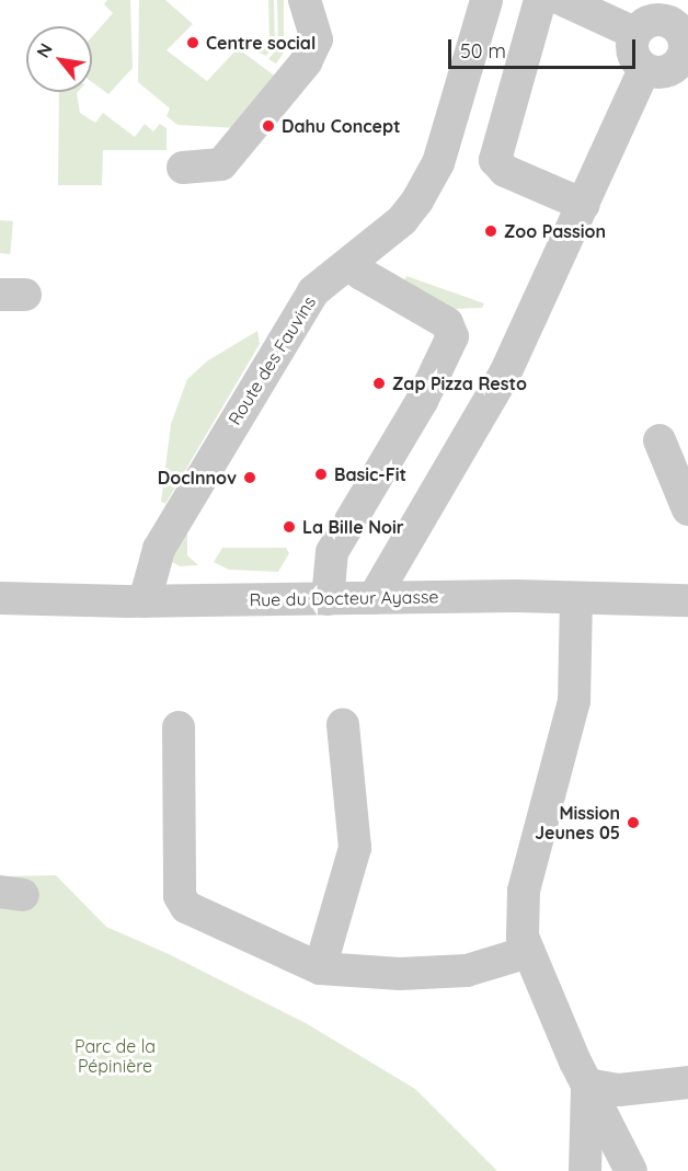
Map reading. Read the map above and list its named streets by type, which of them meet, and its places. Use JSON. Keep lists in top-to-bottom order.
{
  "streets": {
    "street": ["Route des Fauvins", "Rue du Docteur Ayasse"]
  },
  "crossings": [
    ["Route des Fauvins", "Rue du Docteur Ayasse"]
  ],
  "parks": ["Parc de la Pépinière"],
  "places": [
    "Centre social",
    "Dahu Concept",
    "Zoo Passion",
    "Zap Pizza Resto",
    "Basic-Fit",
    "DocInnov",
    "La Bille Noir",
    "Mission Jeunes 05"
  ],
  "scale_bar": "50 m",
  "north": "top left"
}
